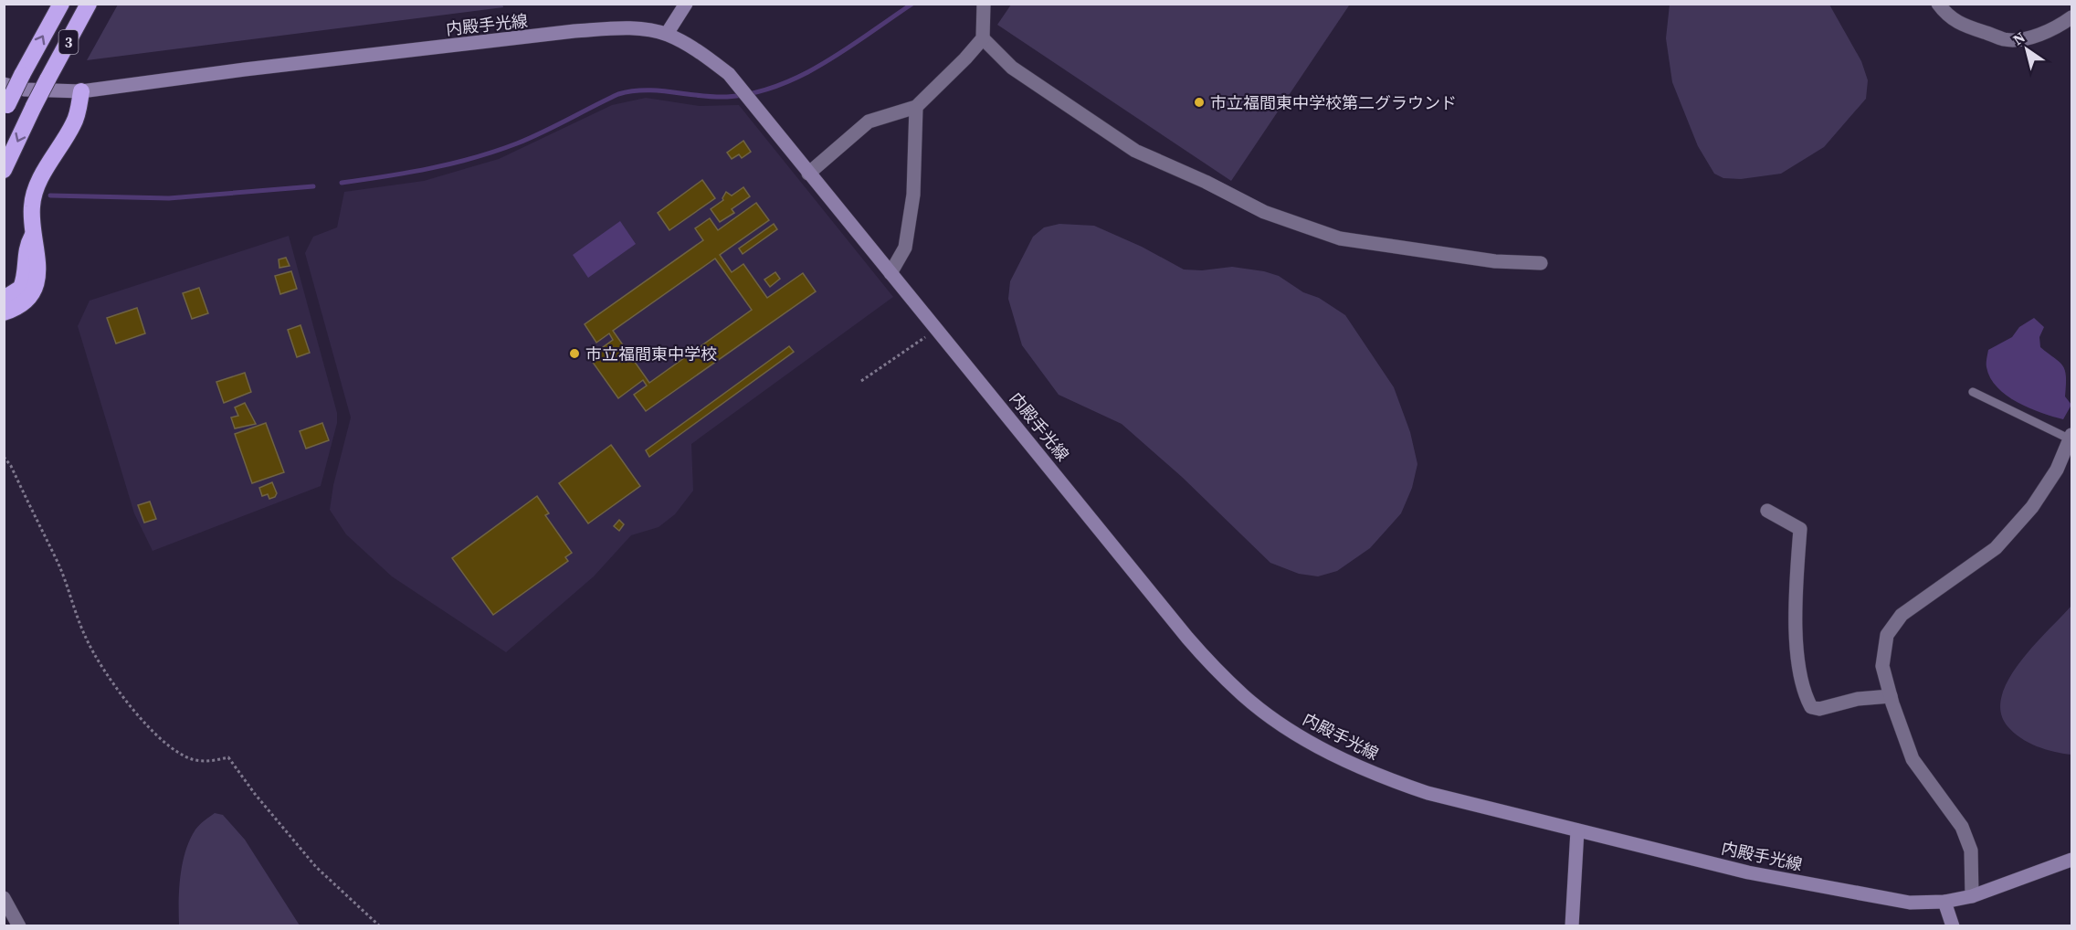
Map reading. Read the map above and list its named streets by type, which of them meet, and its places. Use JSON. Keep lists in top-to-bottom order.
{
  "streets": {
    "highway": ["3"],
    "main road": ["内殿手光線"]
  },
  "places": ["市立福間東中学校第二グラウンド", "市立福間東中学校"],
  "north": "top left"
}
